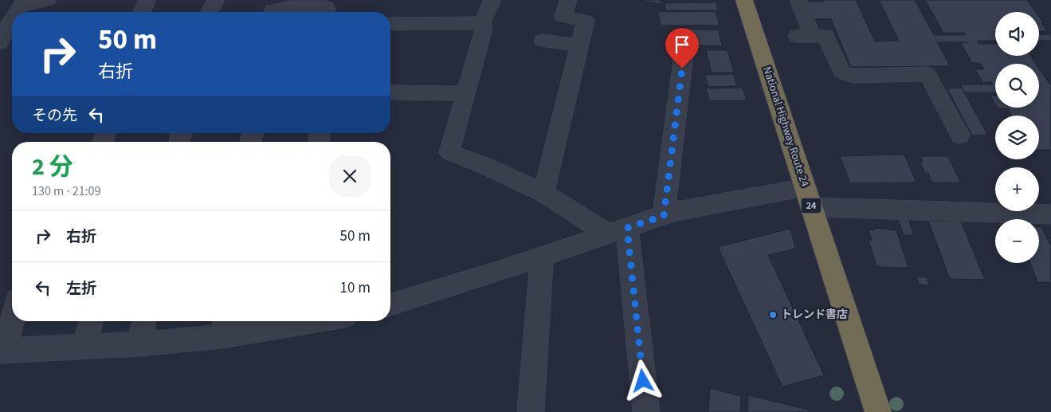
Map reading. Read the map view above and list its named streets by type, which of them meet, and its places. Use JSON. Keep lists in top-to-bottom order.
{
  "streets": {
    "highway": ["National Highway Route 24", "24"]
  },
  "places": ["トレンド書店"],
  "page": {
    "map_buttons": ["+", "−"],
    "turn": ["50 m", "右折"],
    "then": "その先",
    "heading": ["2 分", "130 m · 21:09"],
    "list": [
      {
        "name": "右折",
        "value": "50 m"
      },
      {
        "name": "左折",
        "value": "10 m"
      }
    ]
  }
}
